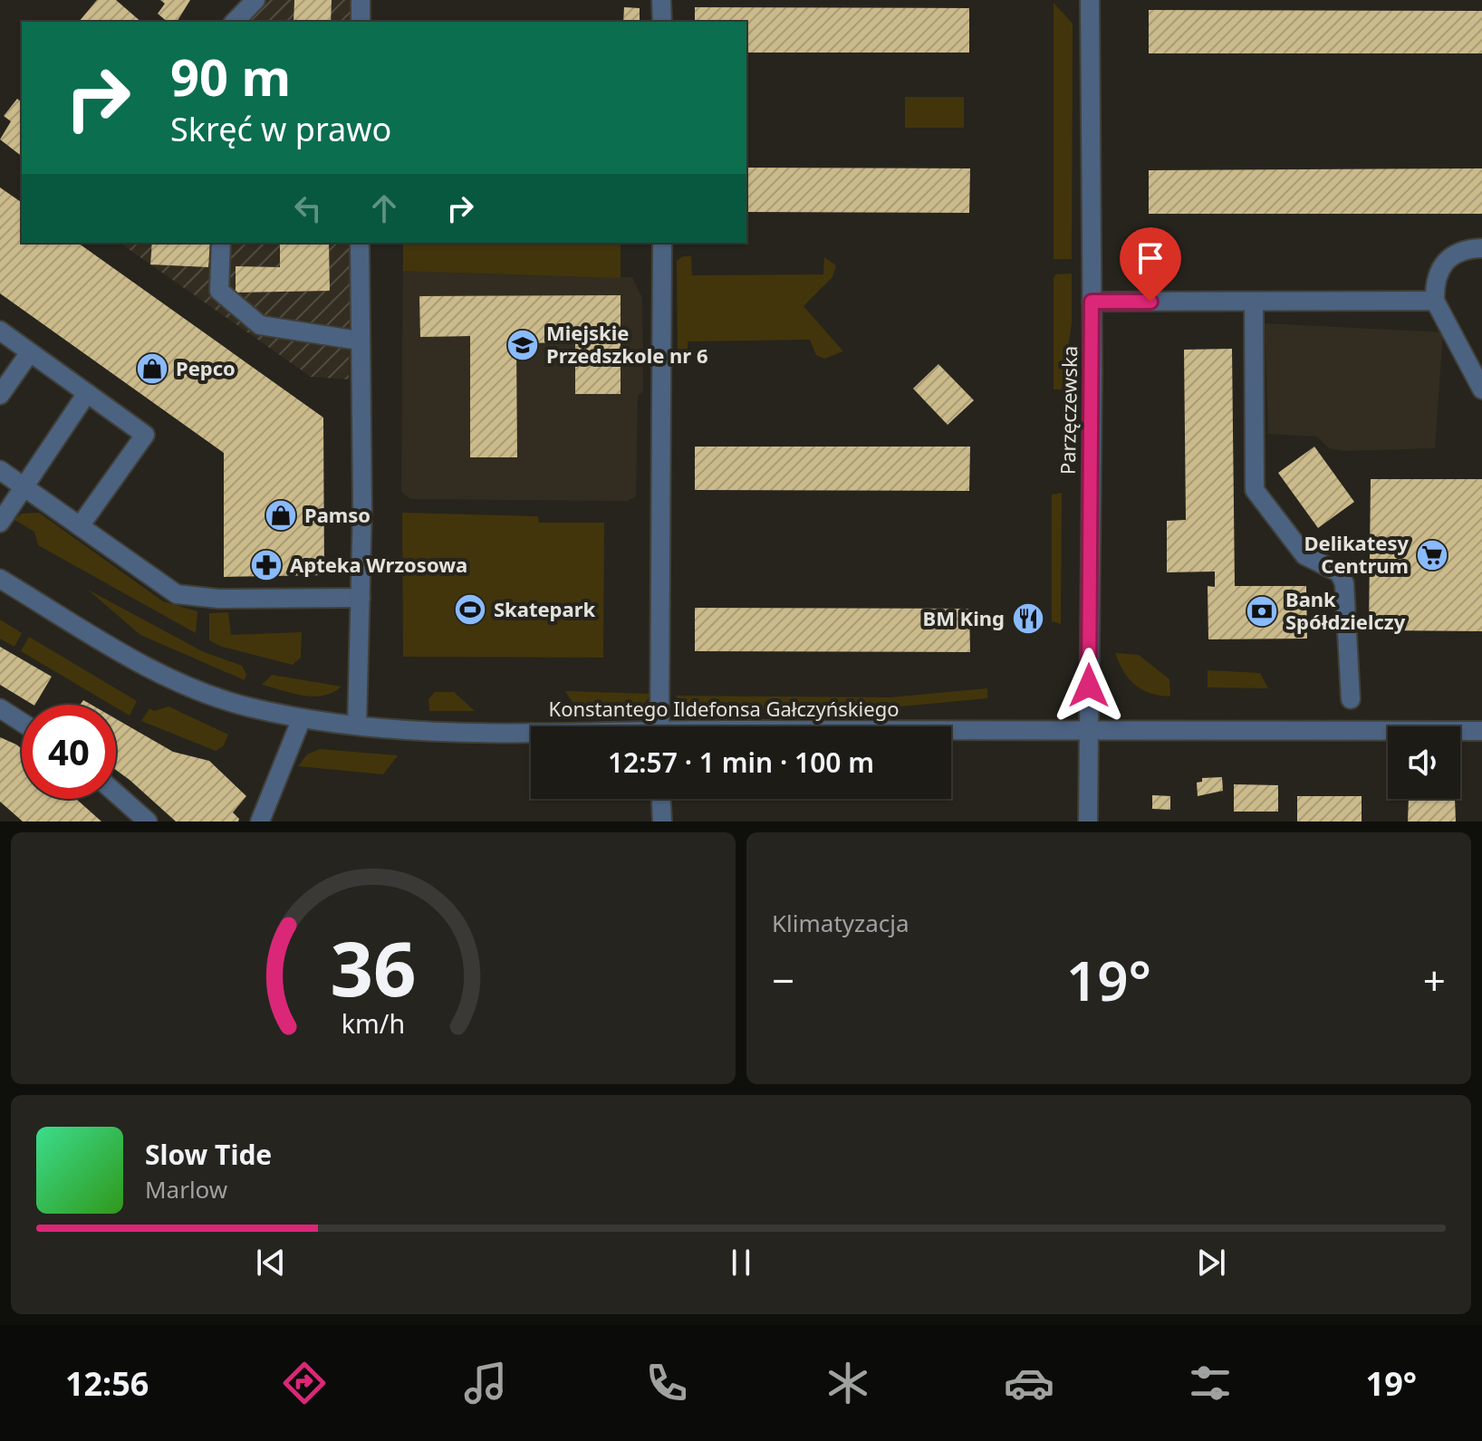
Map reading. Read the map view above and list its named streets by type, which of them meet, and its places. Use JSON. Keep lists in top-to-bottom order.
{
  "streets": {
    "street": ["Parzęczewska", "Konstantego Ildefonsa Gałczyńskiego"]
  },
  "crossings": [
    ["Parzęczewska", "Konstantego Ildefonsa Gałczyńskiego"]
  ],
  "places": {
    "school or university": ["Miejskie Przedszkole nr 6"],
    "shop": ["Pepco", "Pamso"],
    "supermarket": ["Delikatesy Centrum"],
    "pharmacy": ["Apteka Wrzosowa"],
    "sports": ["Skatepark"],
    "bank": ["Bank Spółdzielczy"],
    "restaurant": ["BM King"]
  },
  "page": {
    "turn": ["90 m", "Skręć w prawo"],
    "limit": "40",
    "trip": "12:57 · 1 min · 100 m",
    "tile": "Klimatyzacja",
    "heat": ["−", "19°", "+"],
    "song": ["Slow Tide", "Marlow"],
    "tabs": ["12:56", "19°"],
    "gauge": ["36", "km/h"]
  }
}
